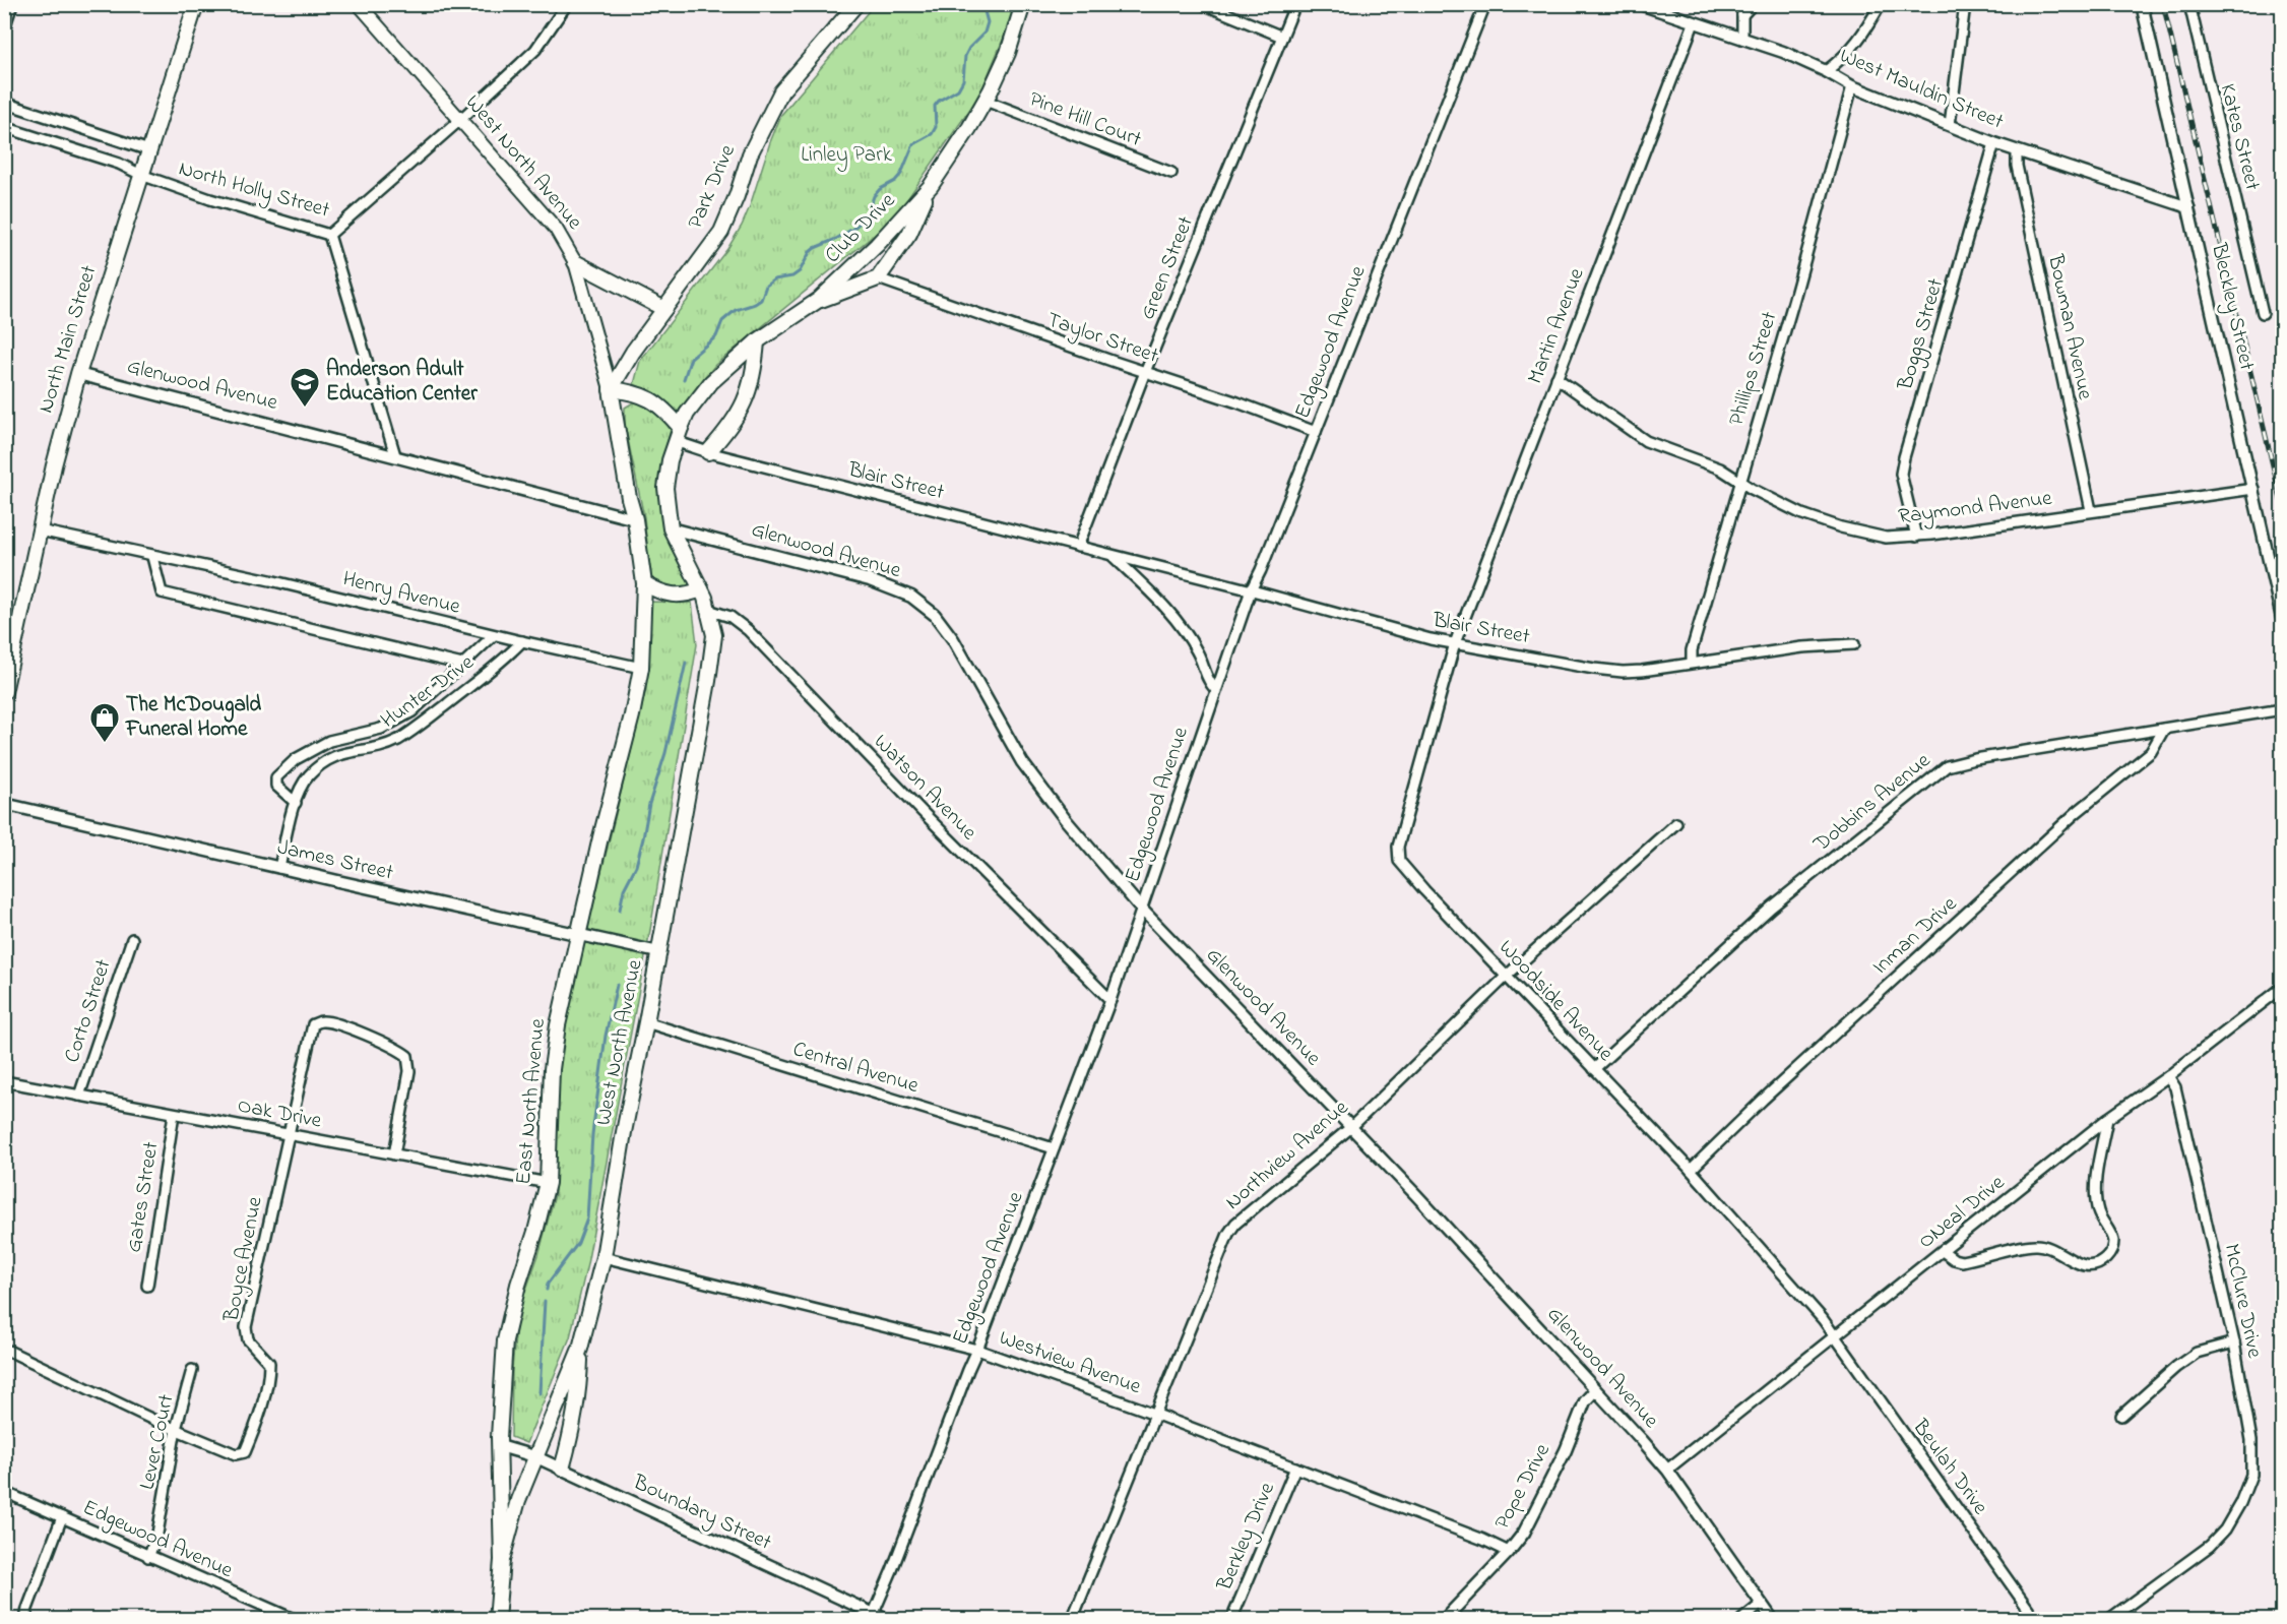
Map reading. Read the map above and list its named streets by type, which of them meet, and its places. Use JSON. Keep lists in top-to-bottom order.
{
  "streets": {
    "main road": [
      "West North Avenue",
      "Park Drive",
      "Club Drive",
      "North Main Street",
      "East North Avenue"
    ],
    "street": [
      "West Mauldin Street",
      "Pine Hill Court",
      "Kates Street",
      "North Holly Street",
      "Green Street",
      "Bleckley Street",
      "Martin Avenue",
      "Bowman Avenue",
      "Boggs Street",
      "Taylor Street",
      "Edgewood Avenue",
      "Phillips Street",
      "Glenwood Avenue",
      "Blair Street",
      "Raymond Avenue",
      "Henry Avenue",
      "Hunter Drive",
      "Watson Avenue",
      "Dobbins Avenue",
      "James Street",
      "Inman Drive",
      "Woodside Avenue",
      "Corto Street",
      "Central Avenue",
      "Oak Drive",
      "Northview Avenue",
      "Gates Street",
      "ONeal Drive",
      "Boyce Avenue",
      "McClure Drive",
      "Westview Avenue",
      "Lever Court",
      "Beulah Drive",
      "Pope Drive",
      "Boundary Street",
      "Berkley Drive"
    ]
  },
  "crossings": [
    ["West Mauldin Street", "Bleckley Street"],
    ["West Mauldin Street", "Martin Avenue"],
    ["West Mauldin Street", "Bowman Avenue"],
    ["West Mauldin Street", "Boggs Street"],
    ["West Mauldin Street", "Phillips Street"],
    ["Pine Hill Court", "Club Drive"],
    ["West North Avenue", "Park Drive"],
    ["West North Avenue", "North Holly Street"],
    ["West North Avenue", "Club Drive"],
    ["West North Avenue", "Glenwood Avenue"],
    ["West North Avenue", "Watson Avenue"],
    ["West North Avenue", "James Street"],
    ["West North Avenue", "Central Avenue"],
    ["West North Avenue", "East North Avenue"],
    ["West North Avenue", "Westview Avenue"],
    ["West North Avenue", "Boundary Street"],
    ["North Holly Street", "North Main Street"],
    ["Club Drive", "Glenwood Avenue"],
    ["Club Drive", "Blair Street"],
    ["Green Street", "Taylor Street"],
    ["Green Street", "Blair Street"],
    ["Bleckley Street", "Raymond Avenue"],
    ["Martin Avenue", "Blair Street"],
    ["Martin Avenue", "Raymond Avenue"],
    ["Martin Avenue", "Woodside Avenue"],
    ["Bowman Avenue", "Raymond Avenue"],
    ["Boggs Street", "Raymond Avenue"],
    ["Taylor Street", "Edgewood Avenue"],
    ["North Main Street", "Glenwood Avenue"],
    ["North Main Street", "Henry Avenue"],
    ["Edgewood Avenue", "Glenwood Avenue"],
    ["Edgewood Avenue", "Blair Street"],
    ["Edgewood Avenue", "Watson Avenue"],
    ["Edgewood Avenue", "Central Avenue"],
    ["Edgewood Avenue", "Westview Avenue"],
    ["Edgewood Avenue", "Lever Court"],
    ["Edgewood Avenue", "Boundary Street"],
    ["Phillips Street", "Blair Street"],
    ["Phillips Street", "Raymond Avenue"],
    ["Glenwood Avenue", "East North Avenue"],
    ["Glenwood Avenue", "Northview Avenue"],
    ["Glenwood Avenue", "ONeal Drive"],
    ["Glenwood Avenue", "Pope Drive"],
    ["Blair Street", "Woodside Avenue"],
    ["Henry Avenue", "Hunter Drive"],
    ["Henry Avenue", "East North Avenue"],
    ["Hunter Drive", "James Street"],
    ["Dobbins Avenue", "Inman Drive"],
    ["Dobbins Avenue", "Woodside Avenue"],
    ["James Street", "East North Avenue"],
    ["Inman Drive", "Woodside Avenue"],
    ["Woodside Avenue", "Northview Avenue"],
    ["Woodside Avenue", "ONeal Drive"],
    ["Woodside Avenue", "Beulah Drive"],
    ["Corto Street", "Oak Drive"],
    ["East North Avenue", "Oak Drive"],
    ["East North Avenue", "Boundary Street"],
    ["Oak Drive", "Gates Street"],
    ["Oak Drive", "Boyce Avenue"],
    ["Northview Avenue", "Westview Avenue"],
    ["ONeal Drive", "McClure Drive"],
    ["ONeal Drive", "Beulah Drive"],
    ["Boyce Avenue", "Lever Court"],
    ["Westview Avenue", "Pope Drive"],
    ["Westview Avenue", "Berkley Drive"]
  ],
  "parks": ["Linley Park"],
  "places": {
    "school or university": ["Anderson Adult Education Center"],
    "shop": ["The McDougald Funeral Home"]
  }
}
